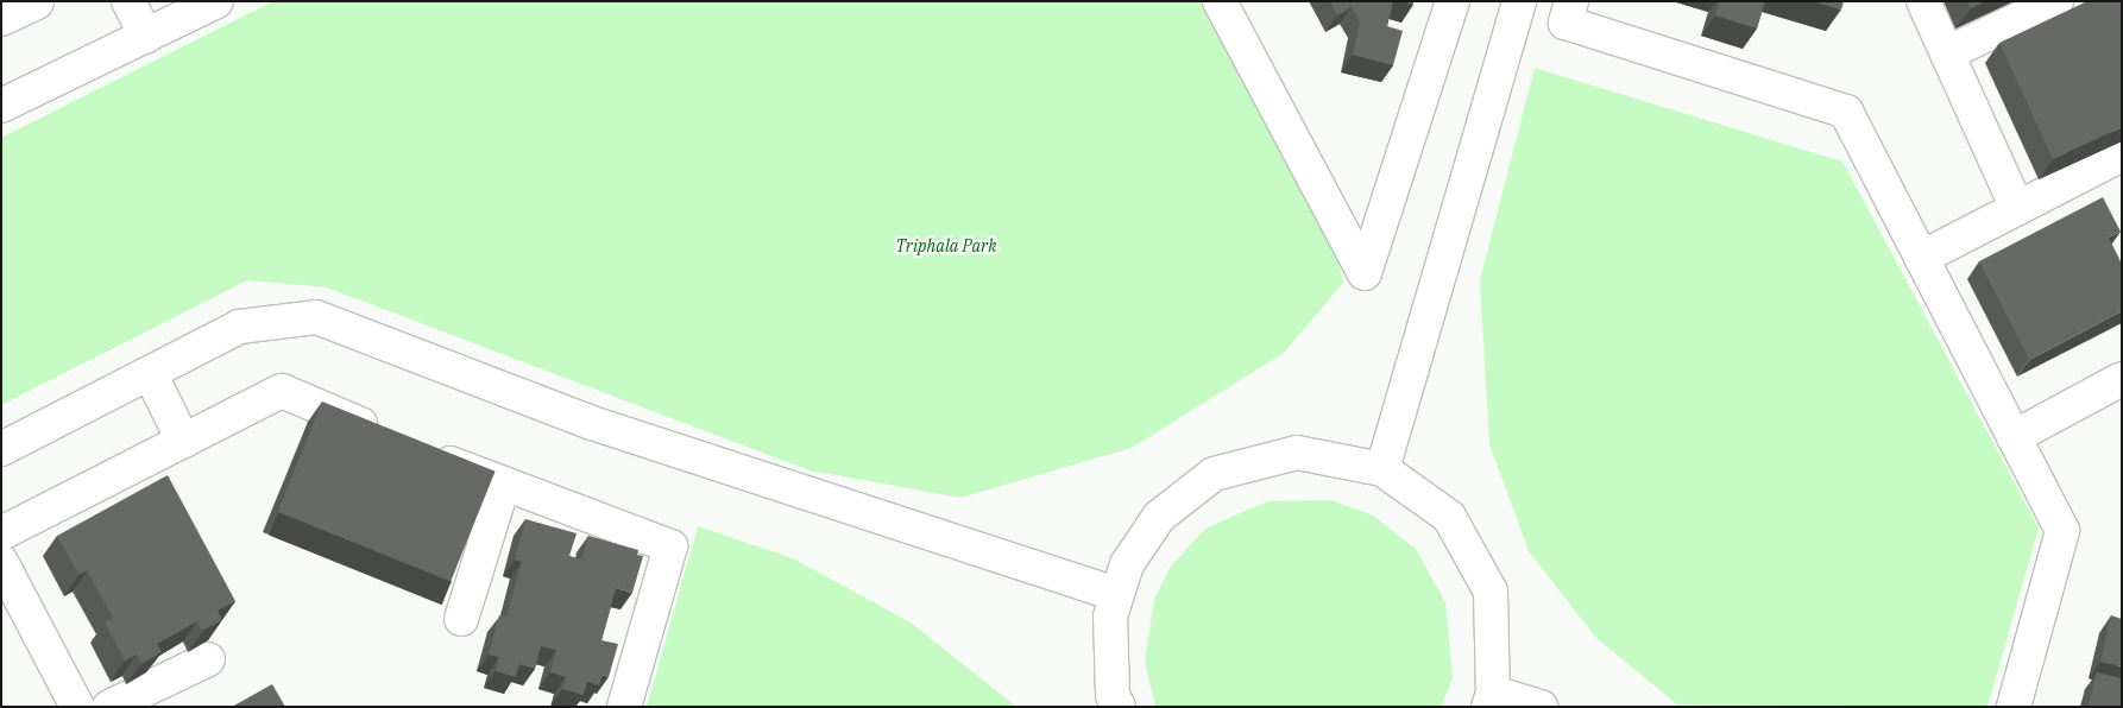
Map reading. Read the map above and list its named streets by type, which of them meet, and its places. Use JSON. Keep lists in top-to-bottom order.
{
  "parks": ["Triphala Park"]
}
